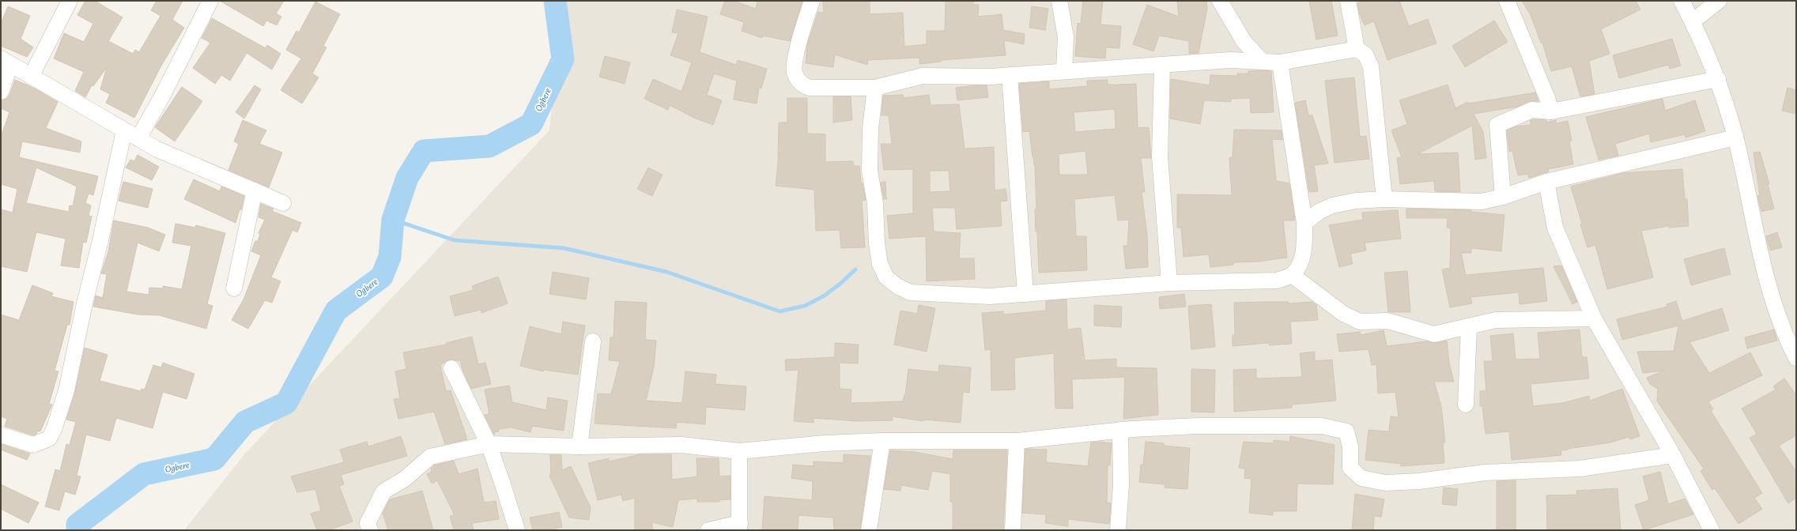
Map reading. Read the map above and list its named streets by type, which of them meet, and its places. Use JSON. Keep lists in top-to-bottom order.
{
  "water": ["Ogbere"]
}
